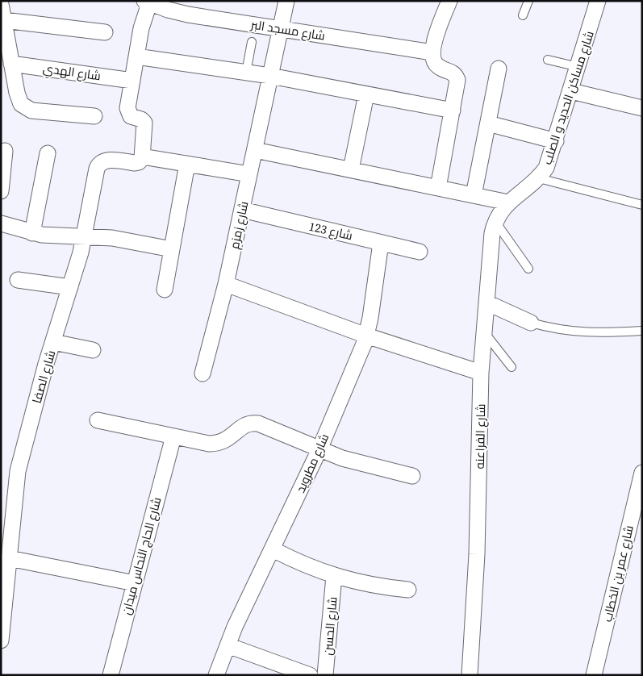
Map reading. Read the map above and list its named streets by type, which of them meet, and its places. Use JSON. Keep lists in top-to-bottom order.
{
  "streets": {
    "street": [
      "شارع مسجد البر",
      "شارع الهدي",
      "شارع مساكن الحديد و الصلب",
      "شارع زمزم",
      "شارع 123",
      "شارع الصفا",
      "شارع الفراعنه",
      "شارع مطرويد",
      "شارع الحاج النحاس ميدان",
      "شارع عمر بن الخطاب",
      "شارع الحسن"
    ]
  },
  "crossings": [
    ["شارع مسجد البر", "شارع زمزم"],
    ["شارع مساكن الحديد و الصلب", "شارع الفراعنه"],
    ["شارع زمزم", "شارع 123"],
    ["شارع 123", "شارع مطرويد"]
  ]
}
